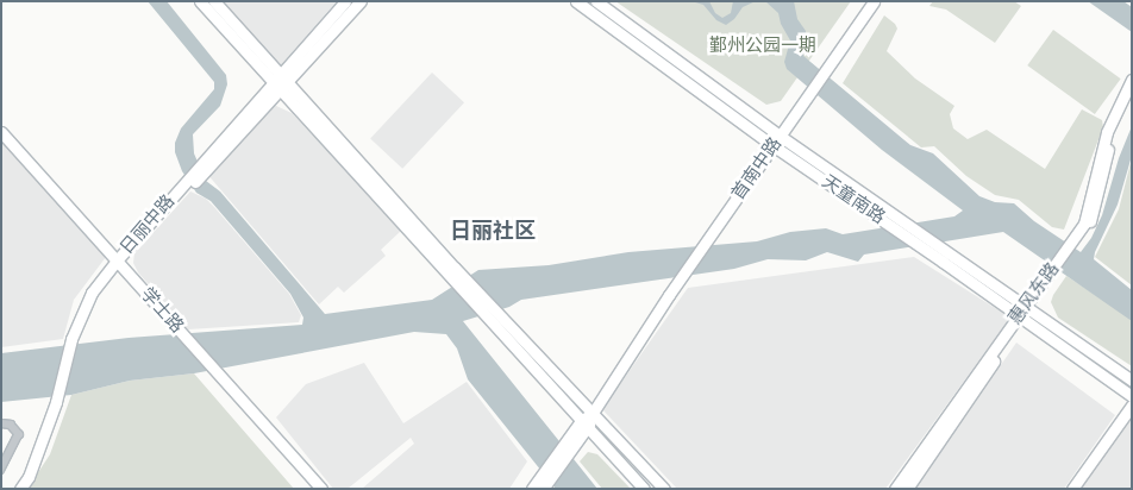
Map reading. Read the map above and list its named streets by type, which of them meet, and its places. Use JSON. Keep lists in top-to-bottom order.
{
  "streets": {
    "main road": [
      "首南中路",
      "天童南路",
      "日丽中路",
      "惠风东路",
      "学士路"
    ]
  },
  "crossings": [
    ["首南中路", "天童南路"],
    ["天童南路", "惠风东路"],
    ["日丽中路", "学士路"]
  ],
  "districts": ["日丽社区"],
  "parks": ["鄞州公园一期"]
}
